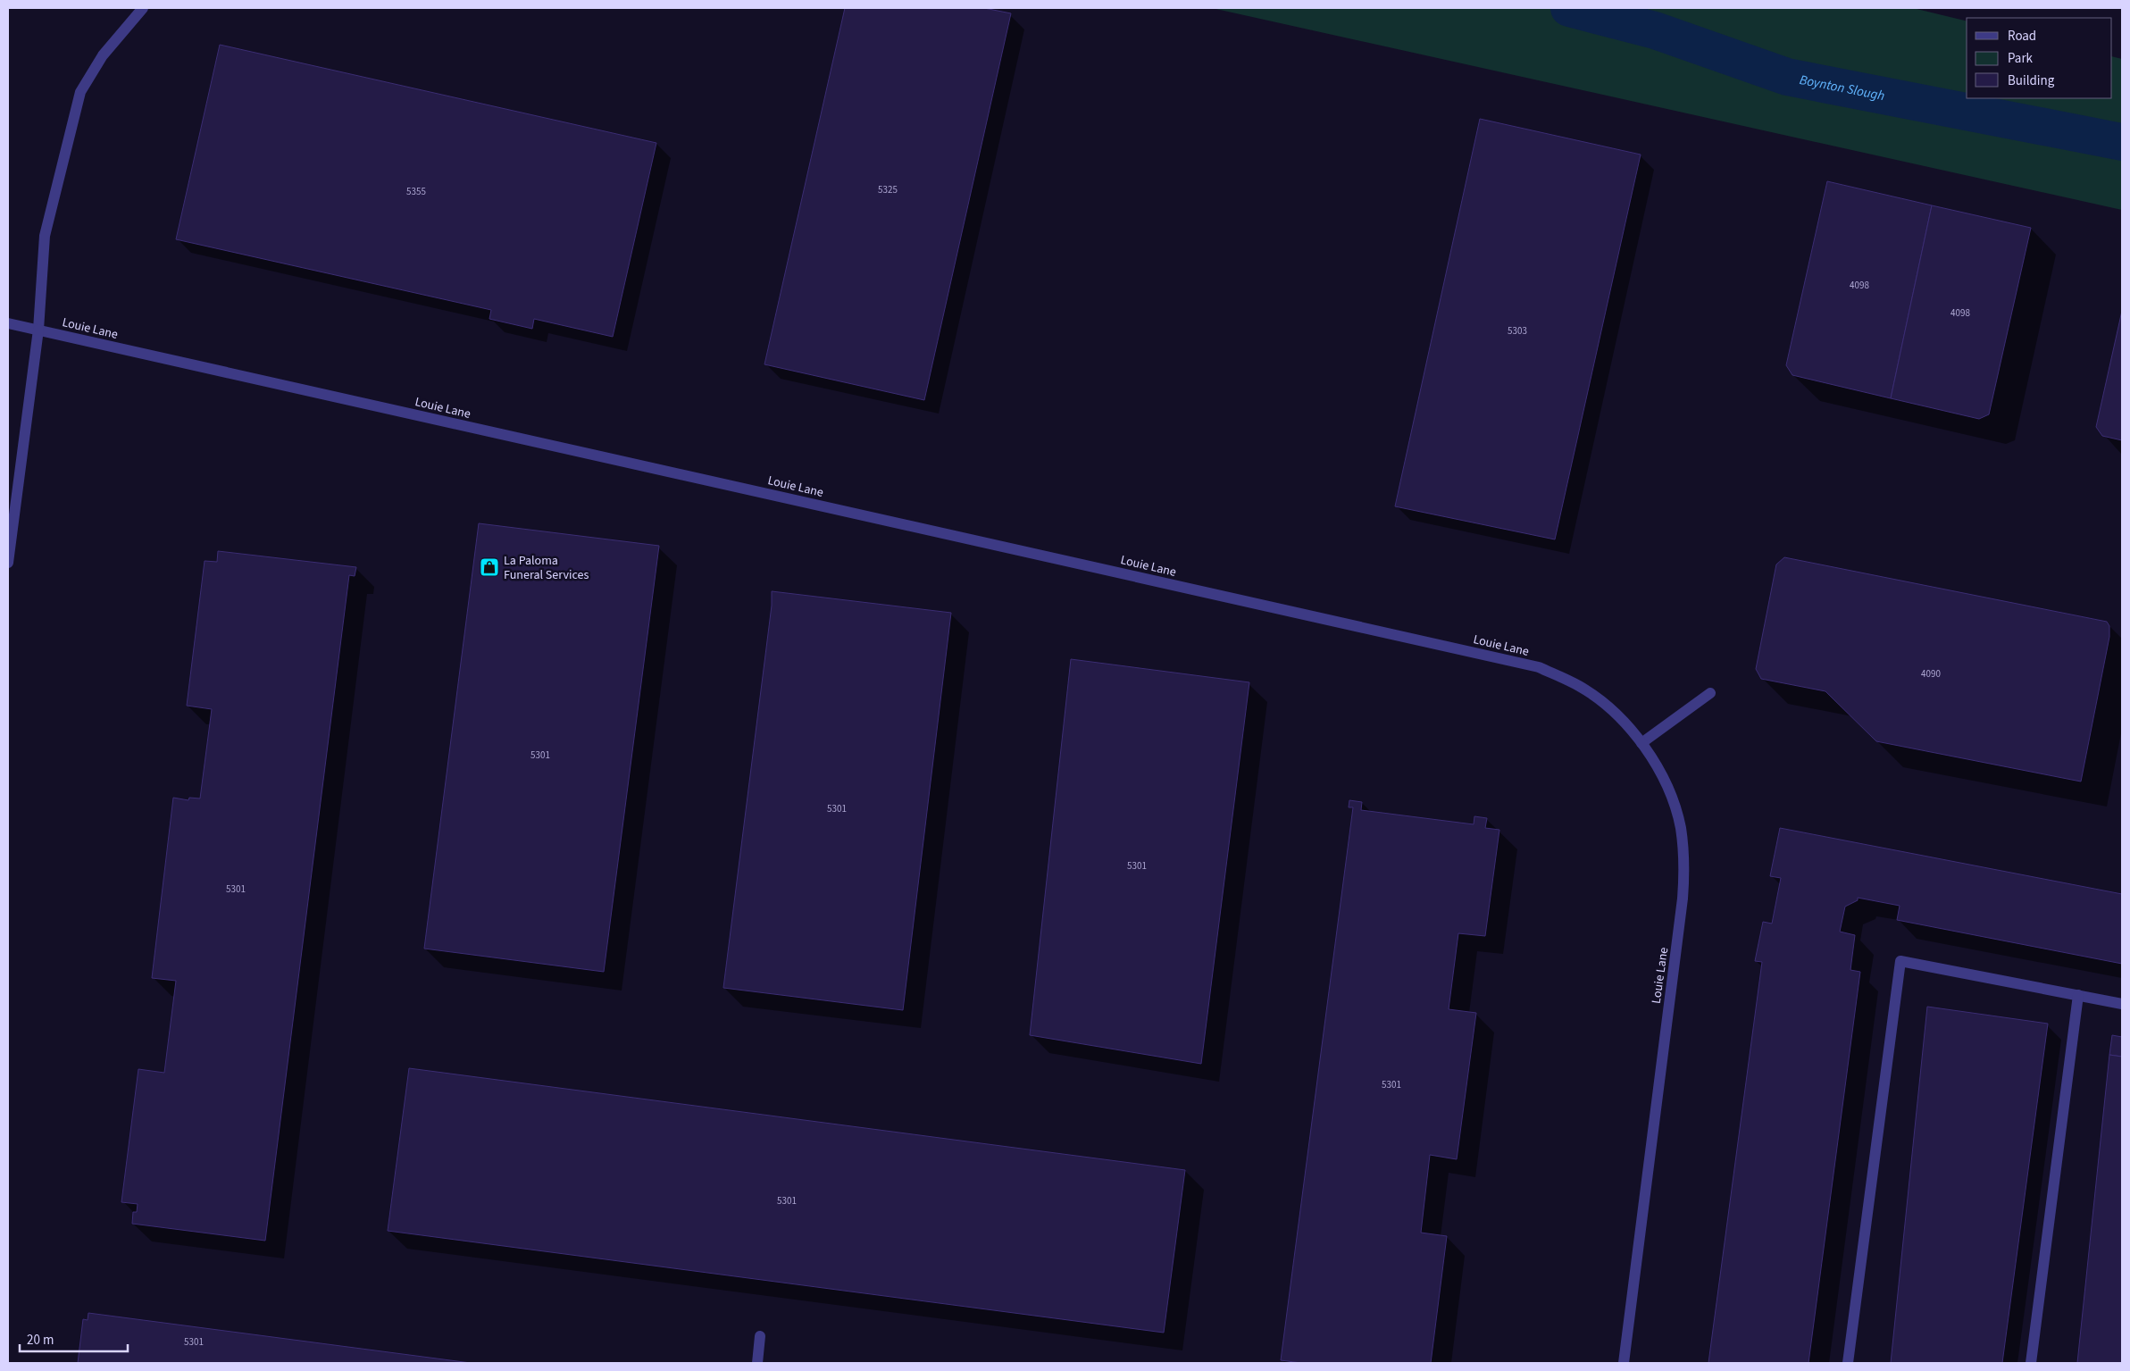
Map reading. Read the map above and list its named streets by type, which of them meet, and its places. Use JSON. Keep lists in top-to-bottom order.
{
  "streets": {
    "street": ["Louie Lane"]
  },
  "water": ["Boynton Slough"],
  "places": {
    "shop": ["La Paloma Funeral Services"]
  },
  "house_numbers": [
    "5325",
    "5355",
    "4098",
    "4098",
    "5303",
    "4090",
    "5301",
    "5301",
    "5301",
    "5301",
    "5301",
    "5301",
    "5301"
  ],
  "legend": ["Road", "Park", "Building"],
  "scale_bar": "20 m"
}
